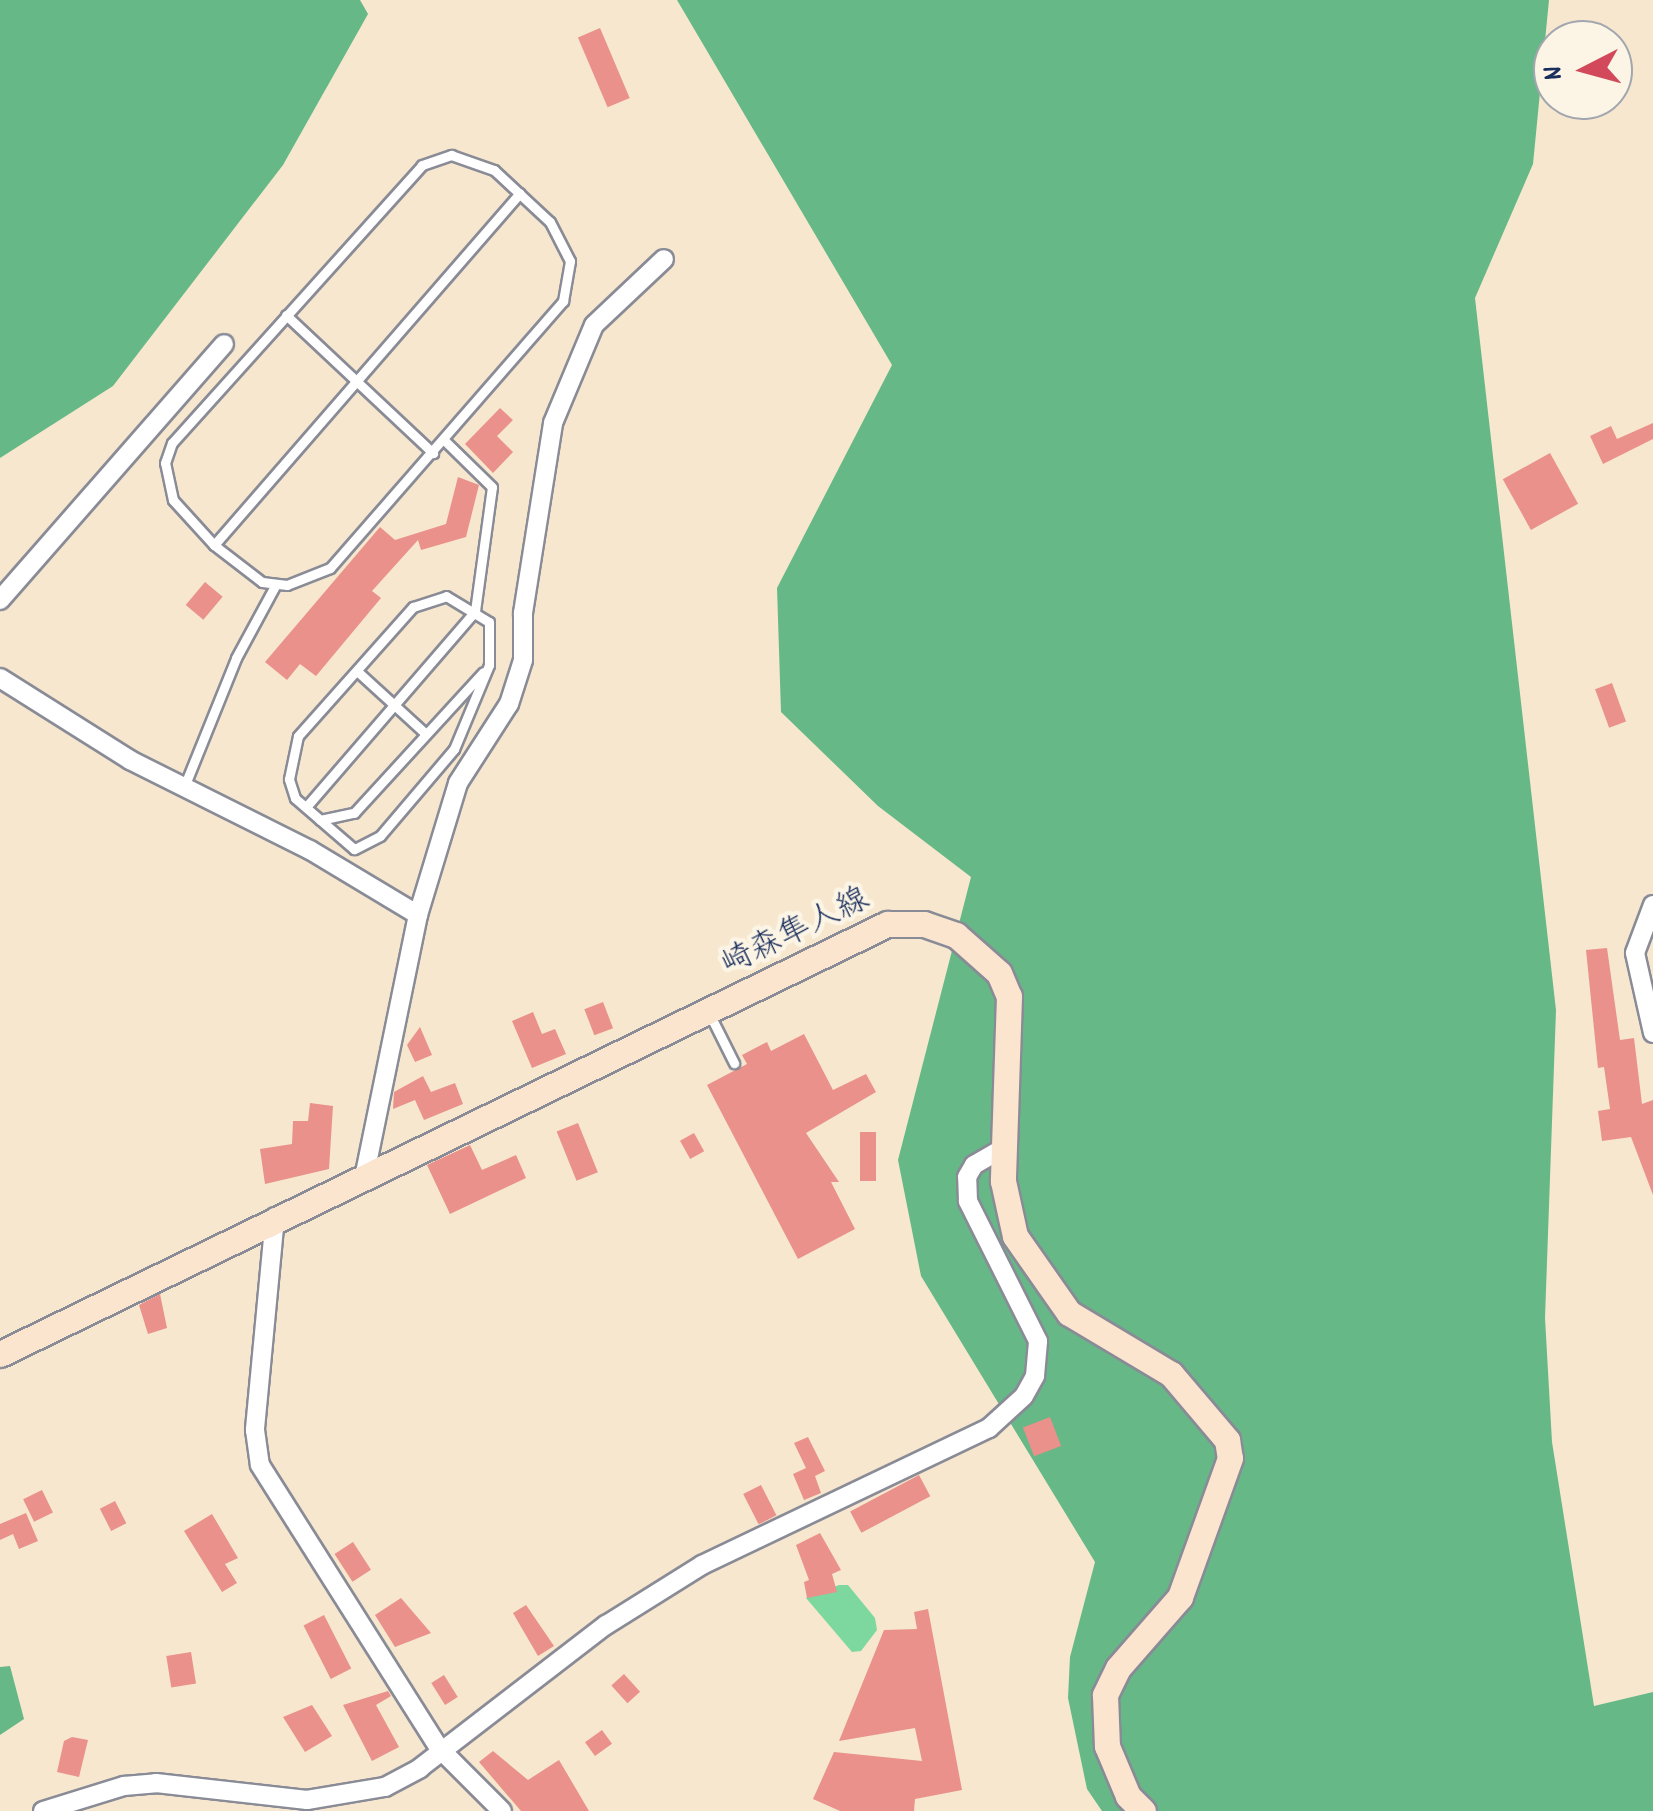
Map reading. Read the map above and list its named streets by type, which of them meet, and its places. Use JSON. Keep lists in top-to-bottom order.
{
  "streets": {
    "main road": ["崎森隼人線"]
  },
  "north": "left"
}
